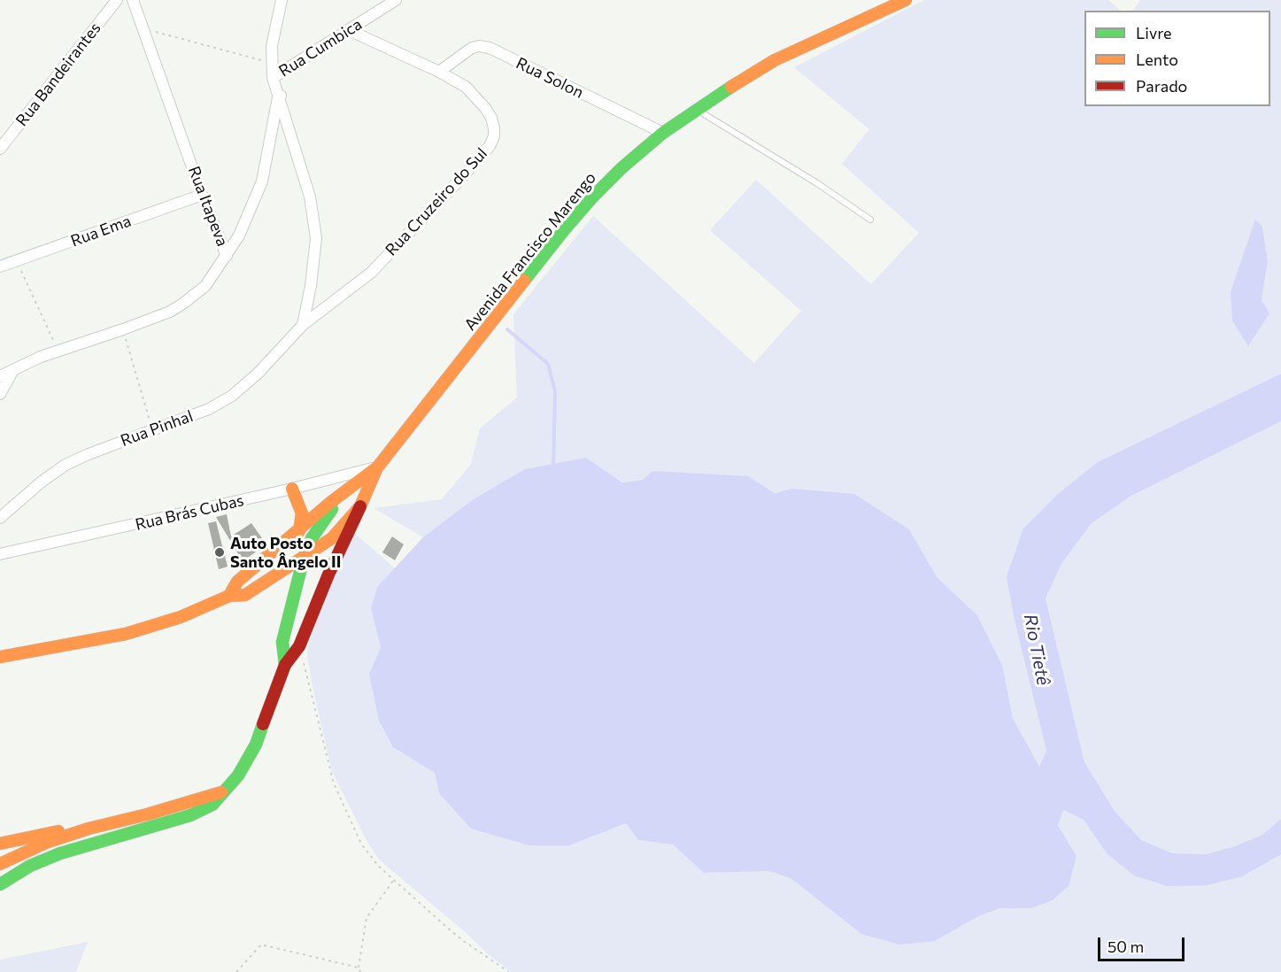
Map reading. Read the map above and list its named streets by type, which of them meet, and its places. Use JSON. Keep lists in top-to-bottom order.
{
  "streets": {
    "main road": ["Avenida Francisco Marengo"],
    "street": [
      "Rua Cumbica",
      "Rua Bandeirantes",
      "Rua Solon",
      "Rua Cruzeiro do Sul",
      "Rua Itapeva",
      "Rua Ema",
      "Rua Pinhal",
      "Rua Brás Cubas"
    ]
  },
  "crossings": [
    ["Rua Cumbica", "Rua Cruzeiro do Sul"],
    ["Rua Solon", "Rua Cruzeiro do Sul"],
    ["Rua Solon", "Avenida Francisco Marengo"],
    ["Rua Cruzeiro do Sul", "Rua Pinhal"],
    ["Rua Itapeva", "Rua Ema"],
    ["Avenida Francisco Marengo", "Rua Brás Cubas"]
  ],
  "water": ["Rio Tietê"],
  "places": ["Auto Posto Santo Ângelo II"],
  "legend": ["Livre", "Lento", "Parado"],
  "scale_bar": "50 m"
}
